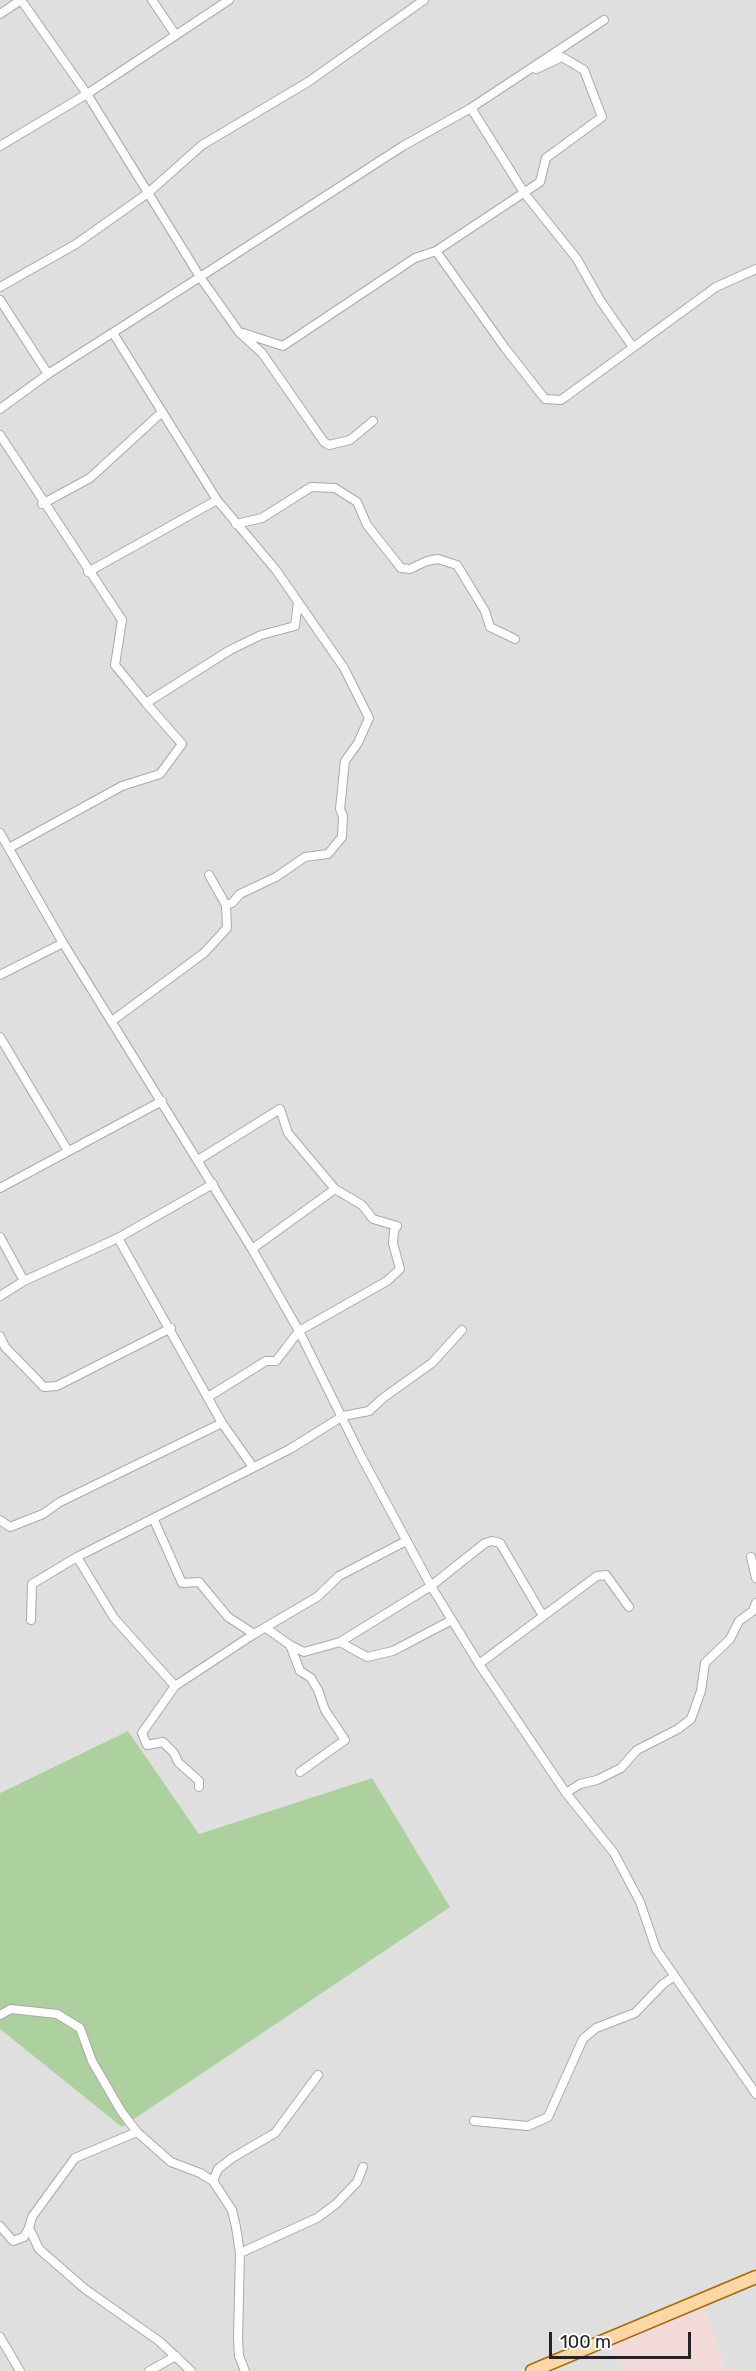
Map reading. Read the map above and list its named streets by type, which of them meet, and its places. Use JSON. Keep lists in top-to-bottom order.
{
  "scale_bar": "100 m"
}
